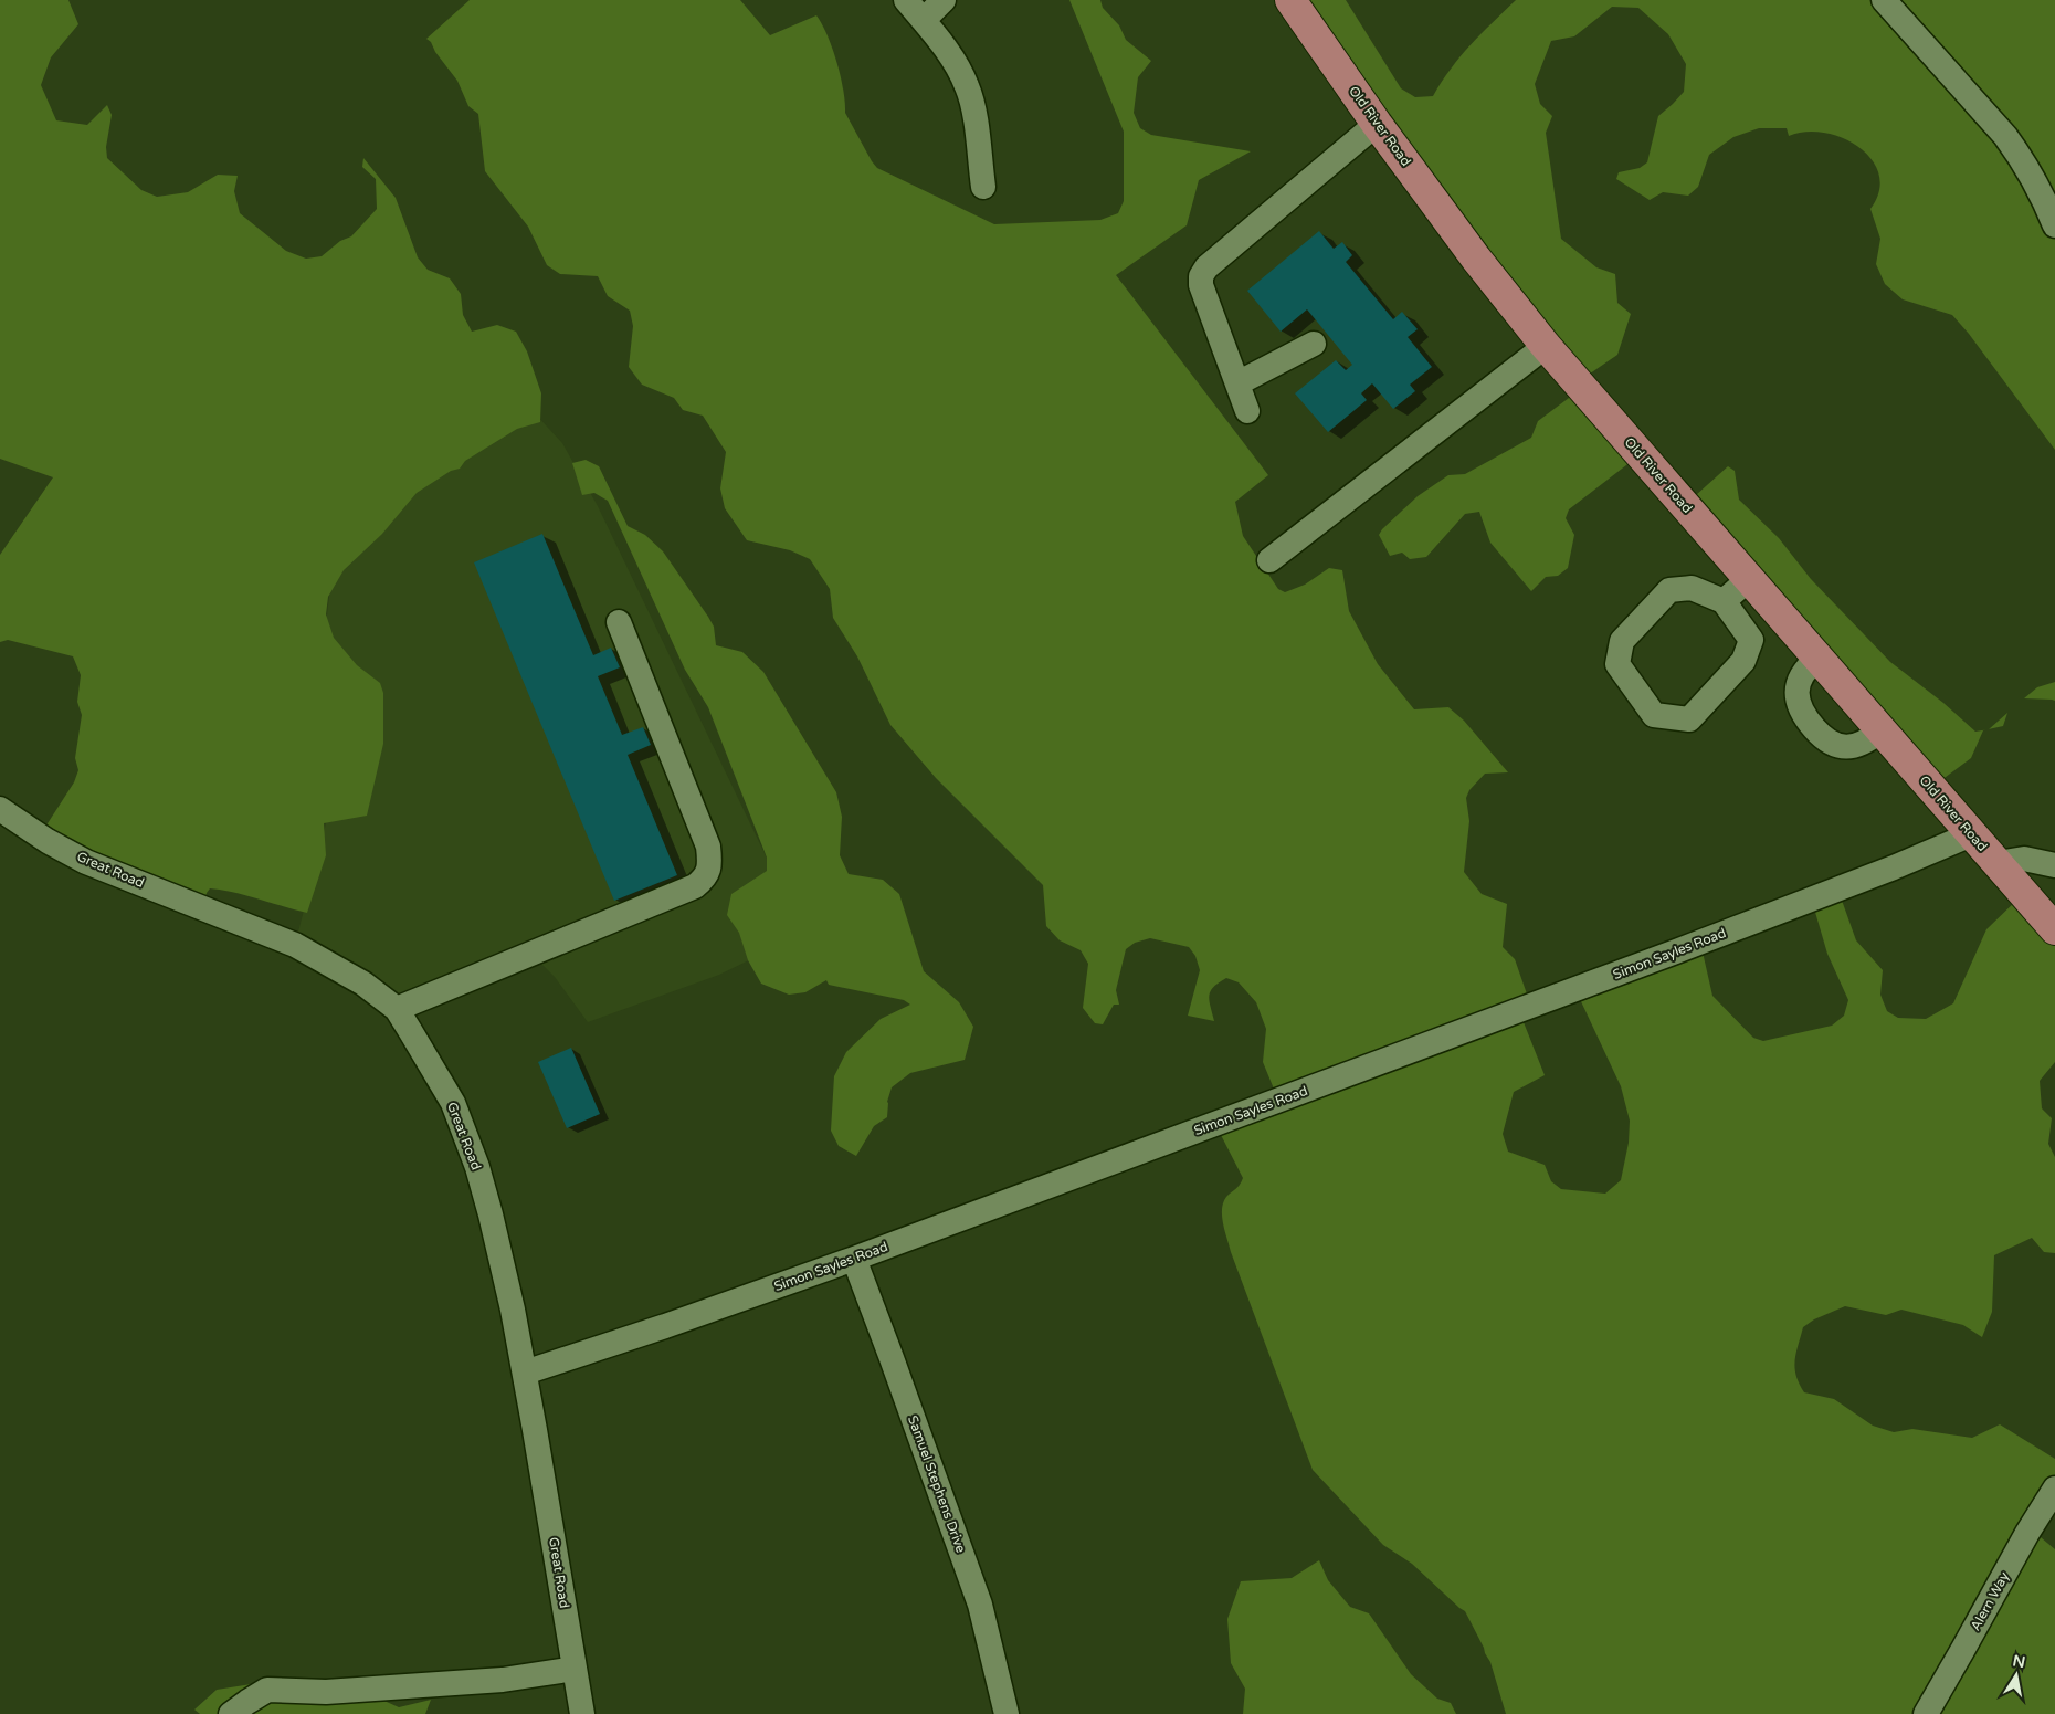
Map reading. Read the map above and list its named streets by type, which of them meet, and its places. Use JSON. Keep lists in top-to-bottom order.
{
  "streets": {
    "main road": ["Old River Road"],
    "street": [
      "Great Road",
      "Simon Sayles Road",
      "Samuel Stephens Drive",
      "Alern Way"
    ]
  },
  "crossings": [
    ["Old River Road", "Simon Sayles Road"],
    ["Great Road", "Simon Sayles Road"],
    ["Simon Sayles Road", "Samuel Stephens Drive"]
  ],
  "north": "top"
}
